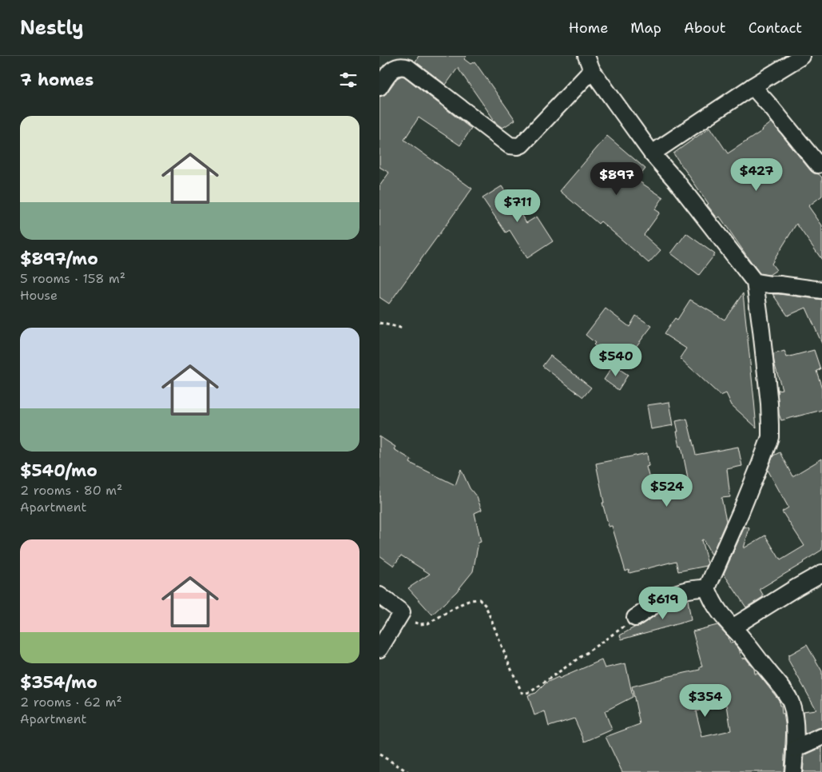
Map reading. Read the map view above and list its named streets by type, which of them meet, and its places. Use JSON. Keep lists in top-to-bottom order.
{
  "page": {
    "header": "Nestly",
    "nav": [
      "Home",
      "Map",
      "About",
      "Contact"
    ],
    "heading": "7 homes",
    "list": [
      {
        "name": "$897/mo",
        "note": "5 rooms · 158 m² · House"
      },
      {
        "name": "$540/mo",
        "note": "2 rooms · 80 m² · Apartment"
      },
      {
        "name": "$354/mo",
        "note": "2 rooms · 62 m² · Apartment"
      }
    ],
    "price": [
      "$427",
      "$897",
      "$711",
      "$540",
      "$524",
      "$619",
      "$354"
    ]
  }
}
